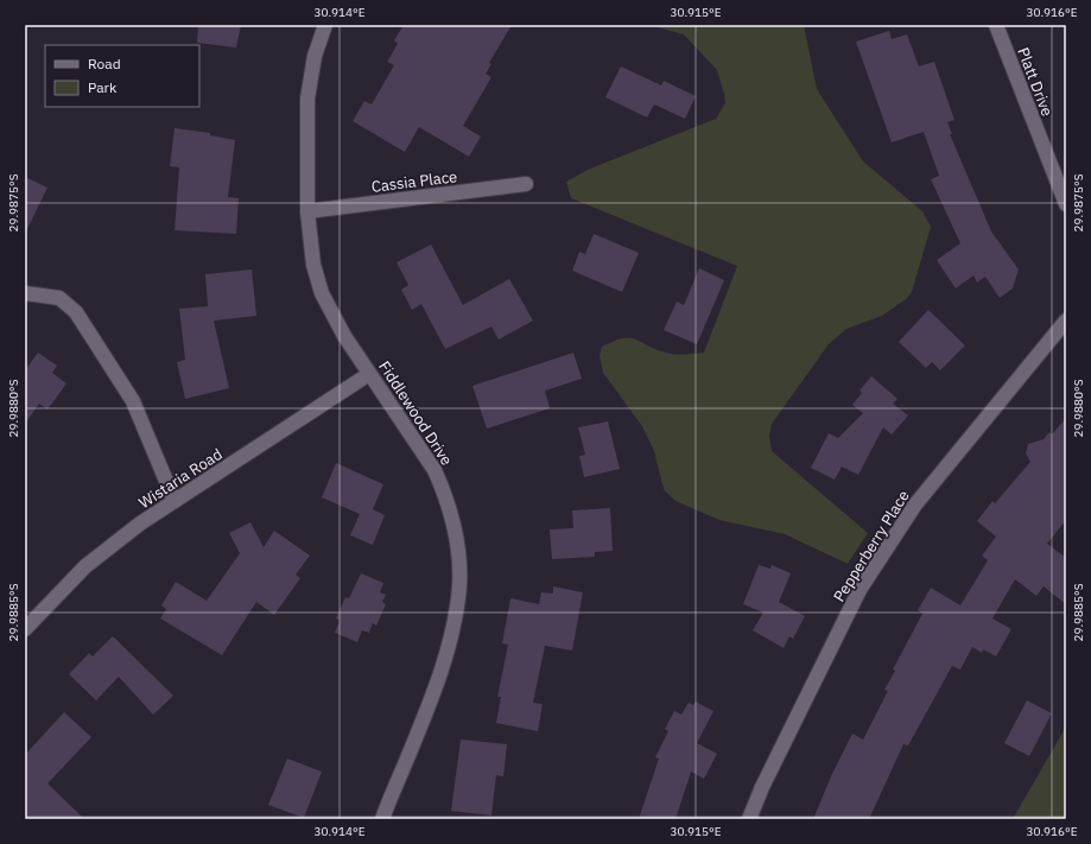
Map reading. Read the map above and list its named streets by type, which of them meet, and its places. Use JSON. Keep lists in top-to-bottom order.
{
  "streets": {
    "street": [
      "Platt Drive",
      "Cassia Place",
      "Fiddlewood Drive",
      "Wistaria Road",
      "Pepperberry Place"
    ]
  },
  "crossings": [
    ["Cassia Place", "Fiddlewood Drive"],
    ["Fiddlewood Drive", "Wistaria Road"]
  ],
  "legend": ["Road", "Park"],
  "coordinates": [
    "30.914°E",
    "30.915°E",
    "30.916°E",
    "29.9875°S",
    "29.9880°S",
    "29.9885°S"
  ]
}
